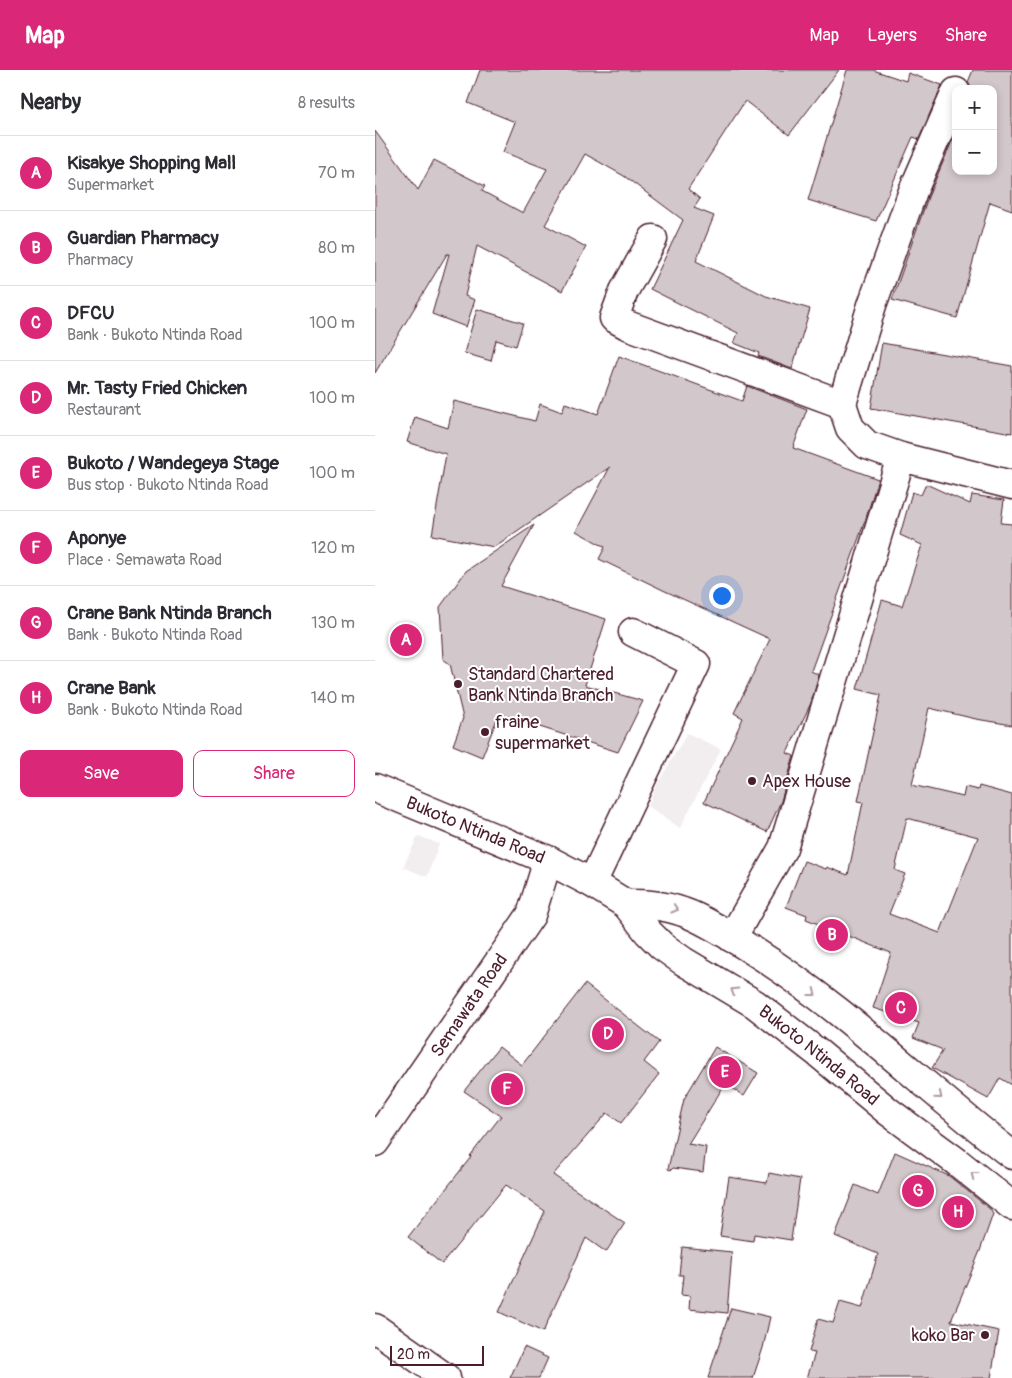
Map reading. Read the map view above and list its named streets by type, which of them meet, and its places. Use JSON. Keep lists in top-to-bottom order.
{
  "streets": {
    "street": ["Bukoto Ntinda Road", "Semawata Road"]
  },
  "crossings": [
    ["Bukoto Ntinda Road", "Semawata Road"]
  ],
  "places": [
    "Standard Chartered Bank Ntinda Branch",
    "fraine supermarket",
    "Apex House",
    "koko Bar"
  ],
  "scale_bar": "20 m",
  "page": {
    "header": "Map",
    "nav": ["Map", "Layers", "Share"],
    "heading": ["Nearby", "8 results"],
    "map_buttons": ["+", "−"],
    "list": [
      {
        "mark": "A",
        "name": "Kisakye Shopping Mall",
        "note": "Supermarket",
        "value": "70 m"
      },
      {
        "mark": "B",
        "name": "Guardian Pharmacy",
        "note": "Pharmacy",
        "value": "80 m"
      },
      {
        "mark": "C",
        "name": "DFCU",
        "note": "Bank · Bukoto Ntinda Road",
        "value": "100 m"
      },
      {
        "mark": "D",
        "name": "Mr. Tasty Fried Chicken",
        "note": "Restaurant",
        "value": "100 m"
      },
      {
        "mark": "E",
        "name": "Bukoto / Wandegeya Stage",
        "note": "Bus stop · Bukoto Ntinda Road",
        "value": "100 m"
      },
      {
        "mark": "F",
        "name": "Aponye",
        "note": "Place · Semawata Road",
        "value": "120 m"
      },
      {
        "mark": "G",
        "name": "Crane Bank Ntinda Branch",
        "note": "Bank · Bukoto Ntinda Road",
        "value": "130 m"
      },
      {
        "mark": "H",
        "name": "Crane Bank",
        "note": "Bank · Bukoto Ntinda Road",
        "value": "140 m"
      }
    ],
    "pins": [
      "A",
      "B",
      "C",
      "D",
      "E",
      "F",
      "G",
      "H"
    ],
    "buttons": ["Save", "Share"],
    "scale": "20 m"
  }
}
